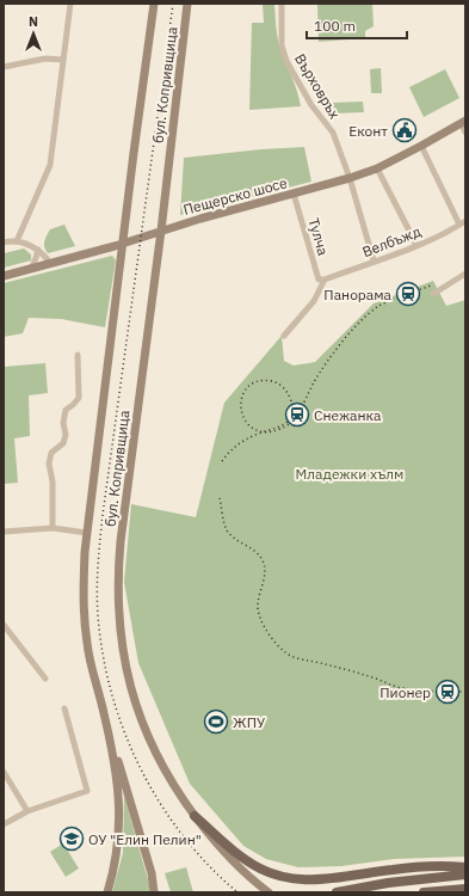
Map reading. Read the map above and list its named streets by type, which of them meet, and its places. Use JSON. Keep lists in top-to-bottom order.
{
  "streets": {
    "main road": ["бул. Копривщица", "Пещерско шосе"],
    "street": ["Върховръх", "Тулча", "Велбъжд"]
  },
  "crossings": [
    ["бул. Копривщица", "Пещерско шосе"],
    ["Върховръх", "Пещерско шосе"],
    ["Върховръх", "Велбъжд"],
    ["Пещерско шосе", "Тулча"],
    ["Тулча", "Велбъжд"]
  ],
  "parks": ["Младежки хълм"],
  "places": {
    "public building": ["Еконт"],
    "station": ["Панорама", "Снежанка", "Пионер"],
    "sports": ["ЖПУ"],
    "school or university": ["ОУ \"Елин Пелин\""]
  },
  "scale_bar": "100 m",
  "north": "top"
}
